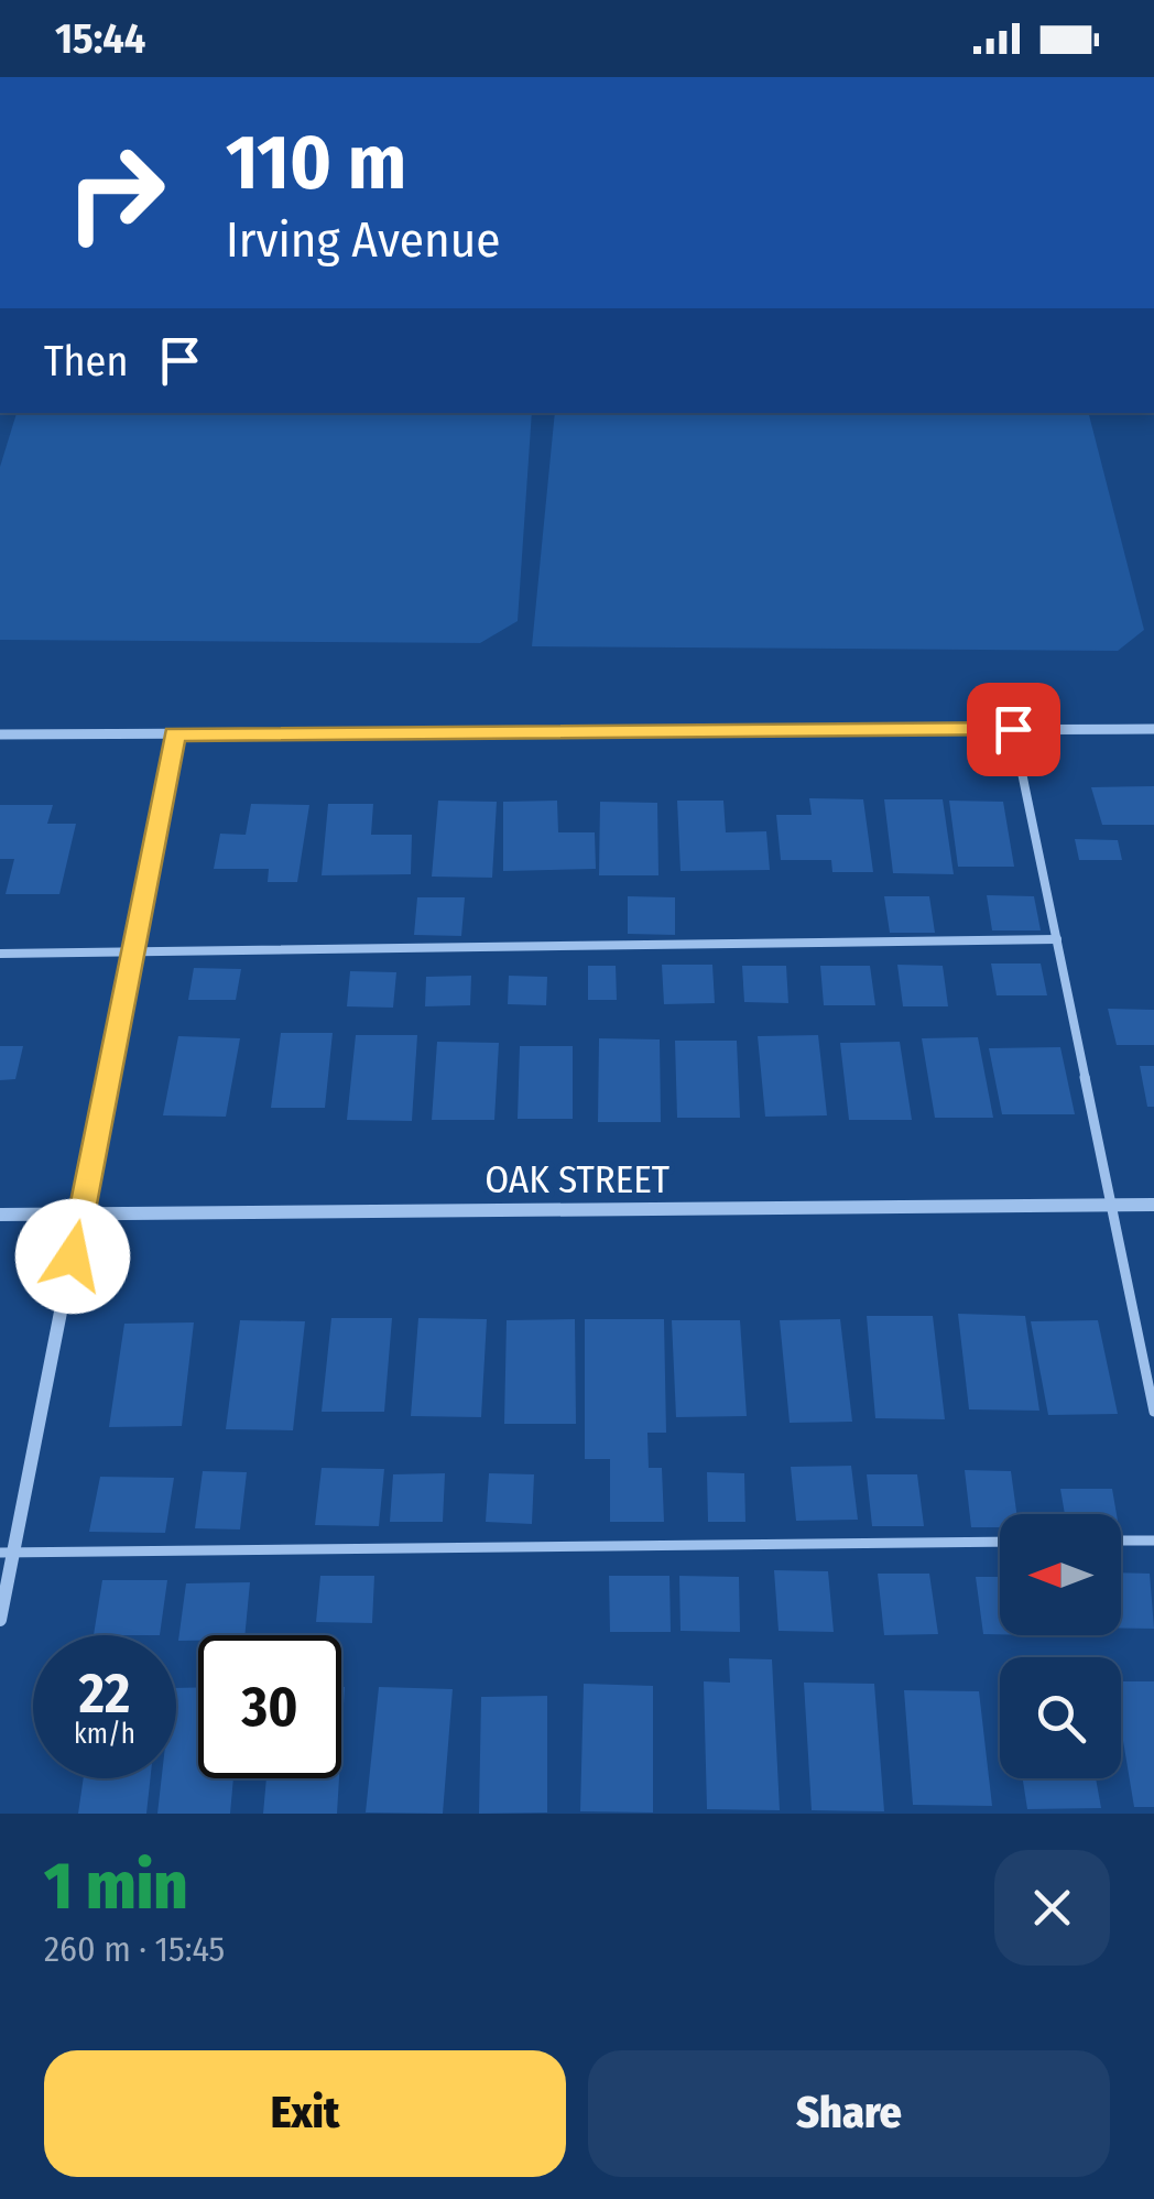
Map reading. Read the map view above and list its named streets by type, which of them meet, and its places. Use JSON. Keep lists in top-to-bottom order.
{
  "streets": {
    "street": ["OAK STREET"]
  },
  "north": "left",
  "page": {
    "status": "15:44",
    "turn": ["110 m", "Irving Avenue"],
    "then": "Then",
    "speed": "22 km/h",
    "limit": "30",
    "heading": ["1 min", "260 m · 15:45"],
    "buttons": ["Exit", "Share"]
  }
}
